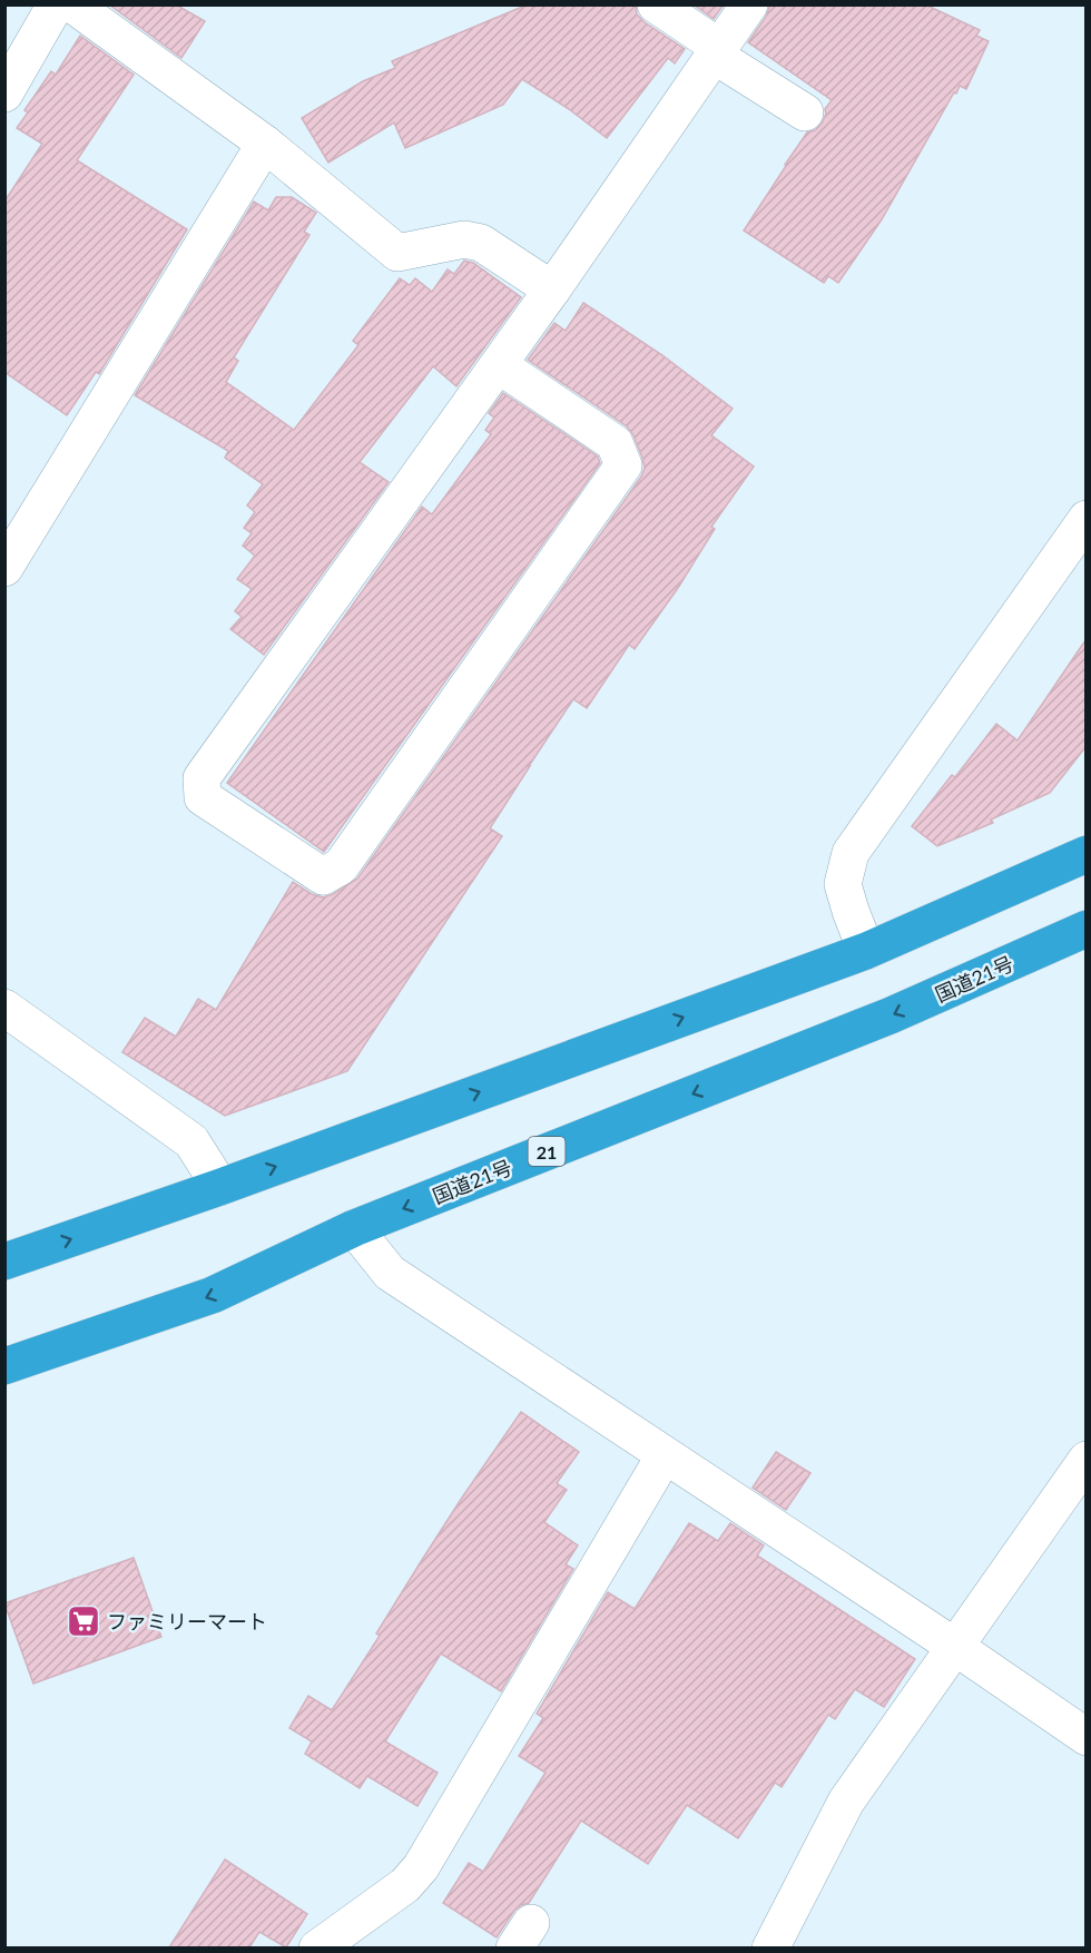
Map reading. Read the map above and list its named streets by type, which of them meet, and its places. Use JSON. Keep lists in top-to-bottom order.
{
  "streets": {
    "highway": ["国道21号", "21"]
  },
  "places": {
    "supermarket": ["ファミリーマート"]
  }
}
